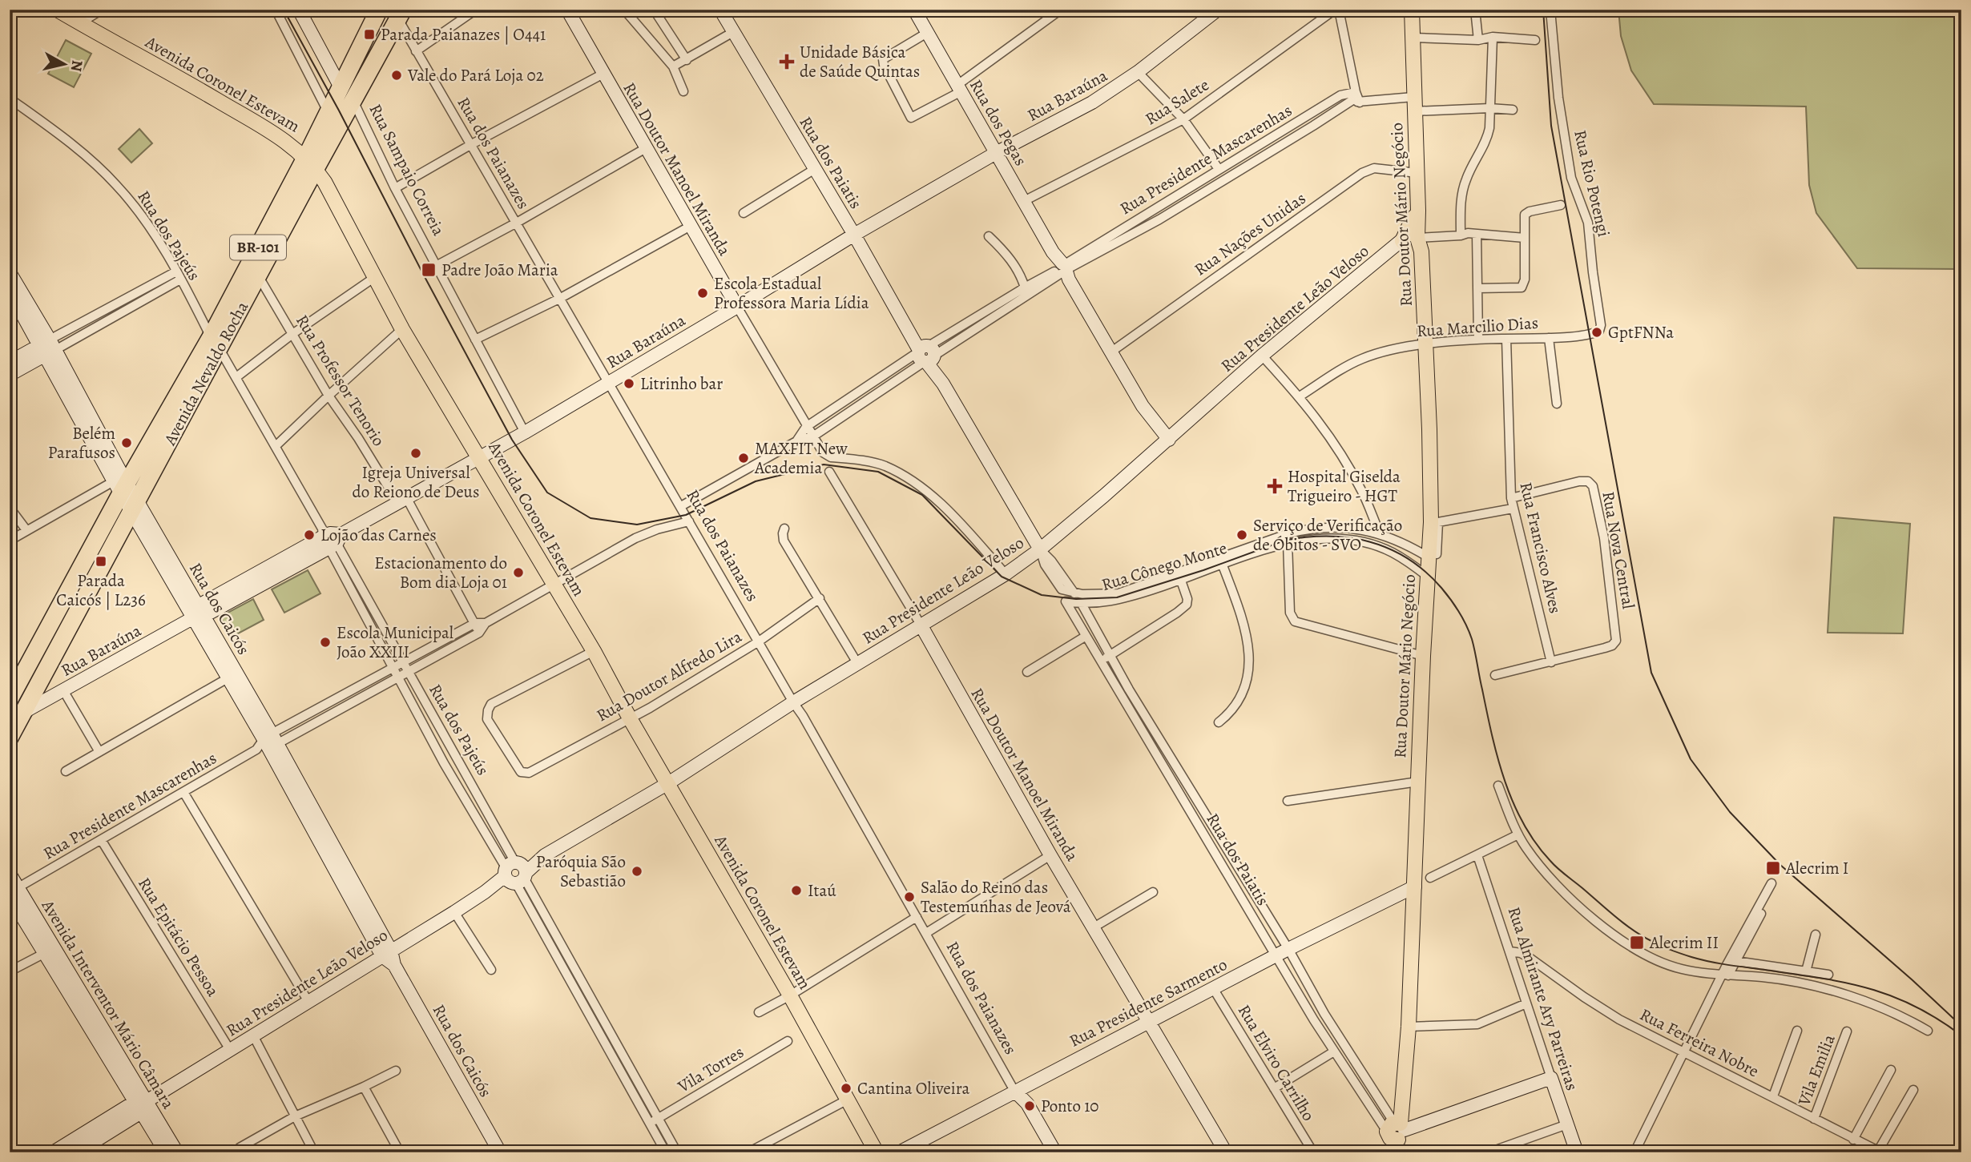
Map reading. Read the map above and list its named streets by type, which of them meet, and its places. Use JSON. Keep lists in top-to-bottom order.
{
  "streets": {
    "highway": ["BR-101", "Avenida Nevaldo Rocha"],
    "main road": [
      "Avenida Coronel Estevam",
      "Rua Baraúna",
      "Rua dos Pegas",
      "Rua dos Paianazes",
      "Rua dos Paiatis",
      "Rua Doutor Manoel Miranda",
      "Rua Doutor Mário Negócio",
      "Rua Presidente Leão Veloso",
      "Rua dos Caicós",
      "Rua Almirante Ary Parreiras",
      "Rua Presidente Sarmento",
      "Avenida Interventor Mário Câmara"
    ],
    "street": [
      "Rua Salete",
      "Rua Presidente Mascarenhas",
      "Rua Sampaio Correia",
      "Rua Rio Potengi",
      "Rua Nações Unidas",
      "Rua dos Pajeús",
      "Rua Marcilio Dias",
      "Rua Professor Tenorio",
      "Rua Francisco Alves",
      "Rua Nova Central",
      "Rua Cônego Monte",
      "Rua Doutor Alfredo Lira",
      "Rua Epitácio Pessoa",
      "Rua Ferreira Nobre",
      "Rua Elviro Carrilho",
      "Vila Torres",
      "Vila Emilia"
    ]
  },
  "crossings": [
    ["Avenida Coronel Estevam", "Rua Baraúna"],
    ["Avenida Coronel Estevam", "Rua Presidente Mascarenhas"],
    ["Avenida Coronel Estevam", "Rua Presidente Leão Veloso"],
    ["Avenida Coronel Estevam", "Avenida Nevaldo Rocha"],
    ["Avenida Coronel Estevam", "Rua Doutor Alfredo Lira"],
    ["Rua Baraúna", "Rua dos Pegas"],
    ["Rua Baraúna", "Rua dos Paianazes"],
    ["Rua Baraúna", "Rua dos Paiatis"],
    ["Rua Baraúna", "Rua Doutor Manoel Miranda"],
    ["Rua Baraúna", "Rua Sampaio Correia"],
    ["Rua Baraúna", "Rua dos Pajeús"],
    ["Rua Baraúna", "Avenida Nevaldo Rocha"],
    ["Rua Baraúna", "Rua Professor Tenorio"],
    ["Rua Baraúna", "Rua dos Caicós"],
    ["Rua Salete", "Rua dos Pegas"],
    ["Rua dos Pegas", "Rua Presidente Mascarenhas"],
    ["Rua dos Pegas", "Rua Nações Unidas"],
    ["Rua dos Pegas", "Rua Presidente Leão Veloso"],
    ["Rua dos Paianazes", "Rua Presidente Mascarenhas"],
    ["Rua dos Paianazes", "Rua Presidente Leão Veloso"],
    ["Rua dos Paianazes", "Avenida Nevaldo Rocha"],
    ["Rua dos Paianazes", "Rua Doutor Alfredo Lira"],
    ["Rua dos Paianazes", "Rua Presidente Sarmento"],
    ["Rua Presidente Mascarenhas", "Rua dos Paiatis"],
    ["Rua Presidente Mascarenhas", "Rua Doutor Manoel Miranda"],
    ["Rua Presidente Mascarenhas", "Rua Doutor Mário Negócio"],
    ["Rua Presidente Mascarenhas", "Rua dos Pajeús"],
    ["Rua Presidente Mascarenhas", "Rua Professor Tenorio"],
    ["Rua Presidente Mascarenhas", "Rua dos Caicós"],
    ["Rua Presidente Mascarenhas", "Rua Epitácio Pessoa"],
    ["Rua Presidente Mascarenhas", "Avenida Interventor Mário Câmara"],
    ["Rua dos Paiatis", "Rua Doutor Mário Negócio"],
    ["Rua dos Paiatis", "Rua Presidente Leão Veloso"],
    ["Rua dos Paiatis", "Rua Cônego Monte"],
    ["Rua dos Paiatis", "Rua Presidente Sarmento"],
    ["Rua Doutor Manoel Miranda", "Rua Presidente Leão Veloso"],
    ["Rua Doutor Manoel Miranda", "Rua Presidente Sarmento"],
    ["Rua Sampaio Correia", "Avenida Nevaldo Rocha"],
    ["Rua Rio Potengi", "Rua Marcilio Dias"],
    ["Rua Doutor Mário Negócio", "Rua Nações Unidas"],
    ["Rua Doutor Mário Negócio", "Rua Marcilio Dias"],
    ["Rua Doutor Mário Negócio", "Rua Cônego Monte"],
    ["Rua Doutor Mário Negócio", "Rua Presidente Sarmento"],
    ["Rua dos Pajeús", "Rua Presidente Leão Veloso"],
    ["Rua dos Pajeús", "Avenida Nevaldo Rocha"],
    ["Rua dos Pajeús", "Vila Torres"],
    ["Rua Presidente Leão Veloso", "Rua dos Caicós"],
    ["Rua Presidente Leão Veloso", "Rua Epitácio Pessoa"],
    ["Rua Presidente Leão Veloso", "Avenida Interventor Mário Câmara"],
    ["Rua Marcilio Dias", "Rua Francisco Alves"],
    ["Avenida Nevaldo Rocha", "Rua Professor Tenorio"],
    ["Avenida Nevaldo Rocha", "Rua dos Caicós"],
    ["Rua Francisco Alves", "Rua Nova Central"],
    ["Rua Almirante Ary Parreiras", "Rua Ferreira Nobre"],
    ["Rua Presidente Sarmento", "Rua Elviro Carrilho"],
    ["Rua Ferreira Nobre", "Vila Emilia"]
  ],
  "places": {
    "transit": [
      "Parada Paianazes | O441",
      "Padre João Maria",
      "Parada Caicós | L236",
      "Alecrim I",
      "Alecrim II"
    ],
    "health": ["Unidade Básica de Saúde Quintas", "Hospital Giselda Trigueiro - HGT"],
    "other": [
      "Vale do Pará Loja 02",
      "Escola Estadual Professora Maria Lídia",
      "GptFNNa",
      "Litrinho bar",
      "Belém Parafusos",
      "Igreja Universal do Reiono de Deus",
      "MAXFIT New Academia",
      "Lojão das Carnes",
      "Serviço de Verificação de Óbitos - SVO",
      "Estacionamento do Bom dia Loja 01",
      "Escola Municipal João XXIII",
      "Paróquia São Sebastião",
      "Itaú",
      "Salão do Reino das Testemunhas de Jeová",
      "Cantina Oliveira",
      "Ponto 10"
    ]
  },
  "north": "right"
}
